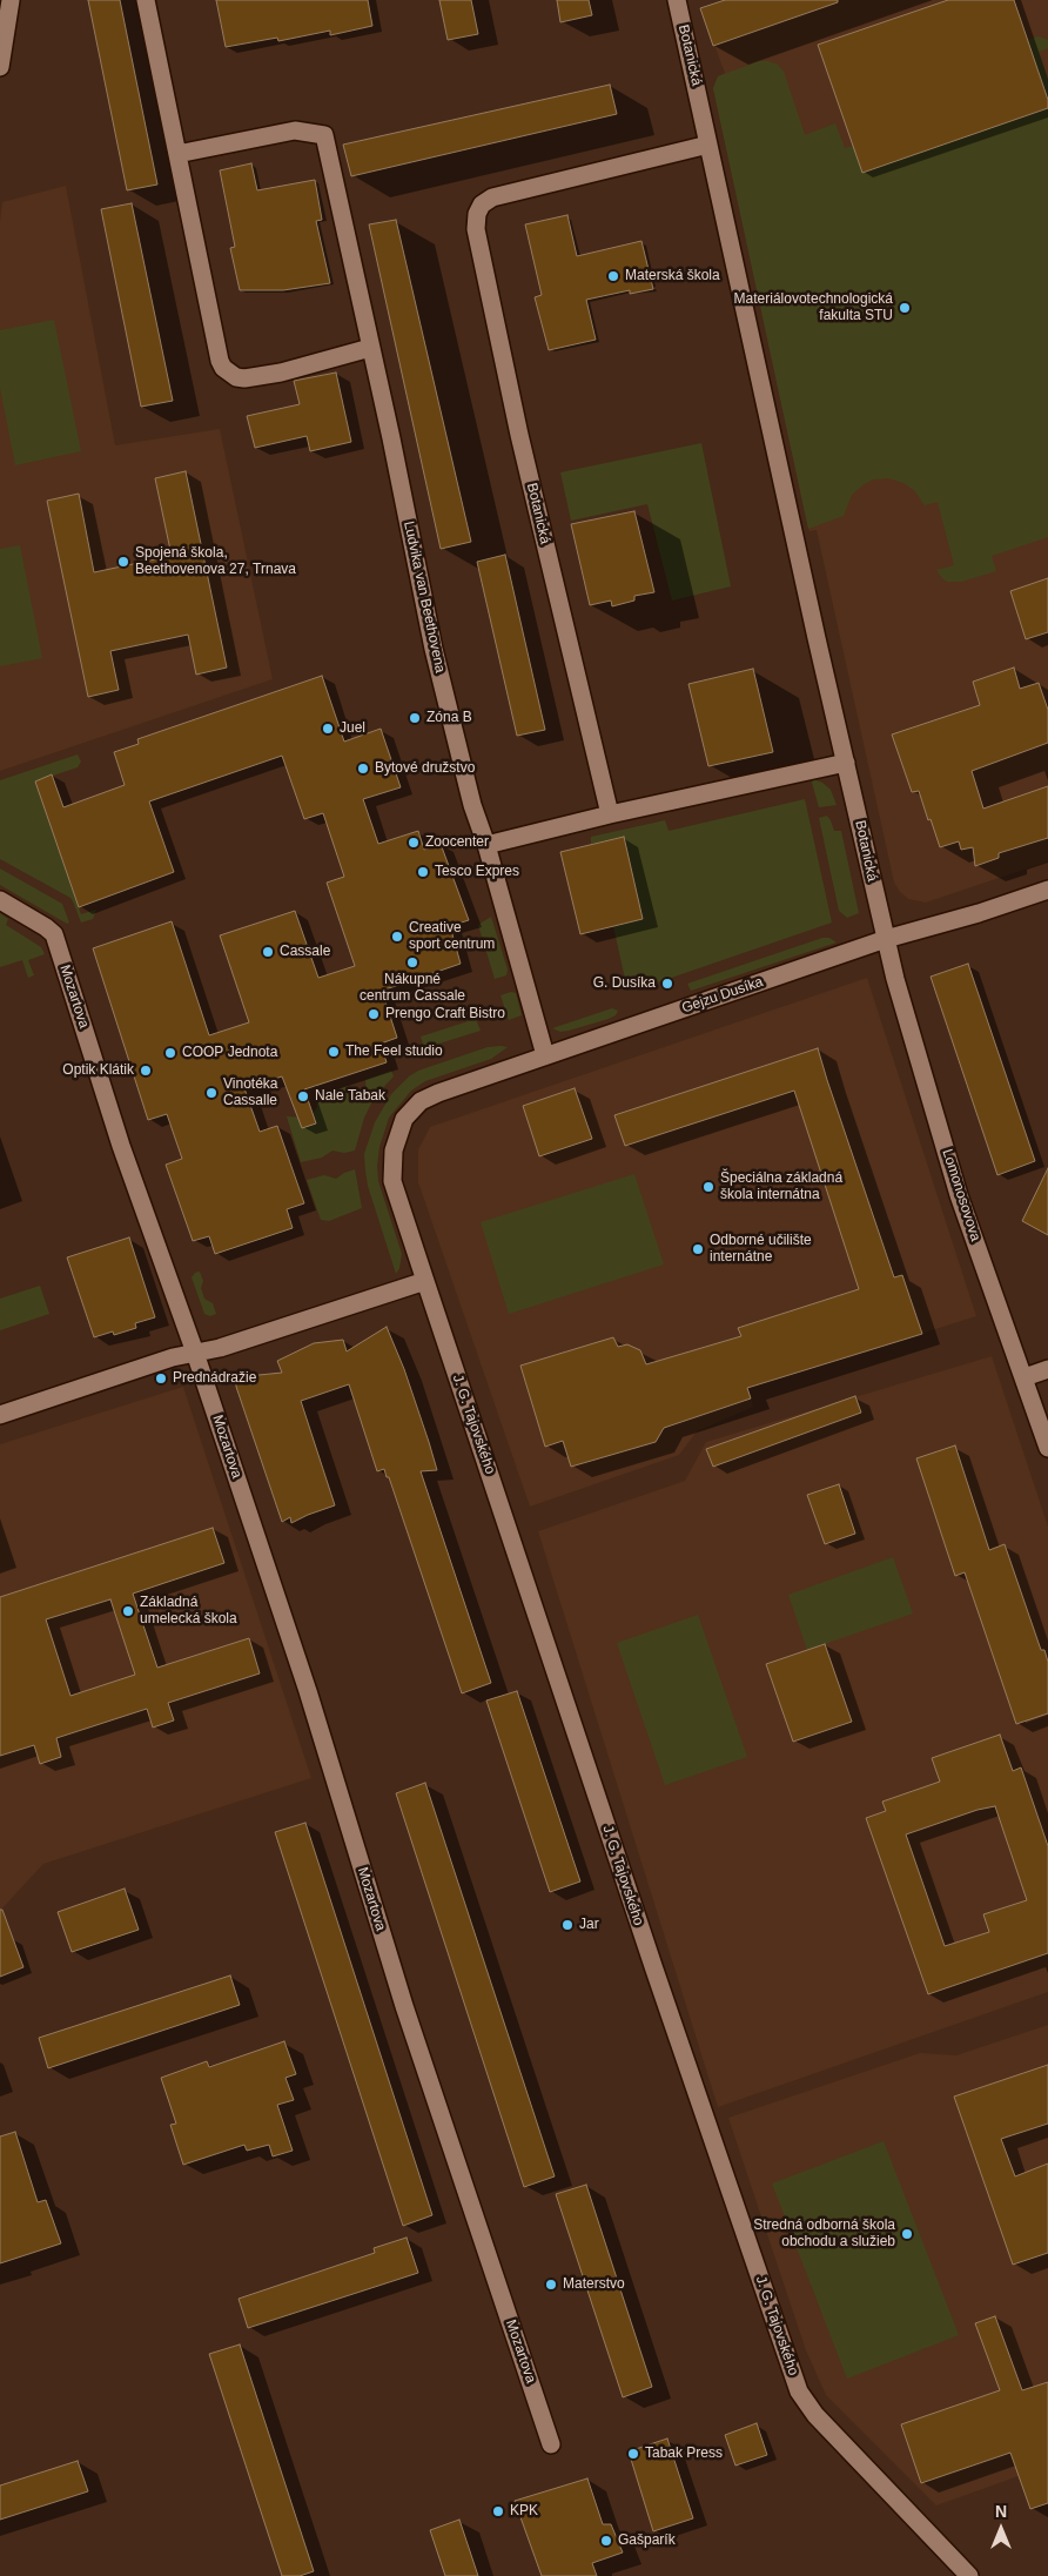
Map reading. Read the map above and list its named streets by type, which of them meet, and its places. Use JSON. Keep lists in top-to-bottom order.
{
  "streets": {
    "street": [
      "Botanická",
      "Ludvika van Beethovena",
      "Gejzu Dusíka",
      "Mozartova",
      "Lomonosovova",
      "J. G. Tajovského"
    ]
  },
  "crossings": [
    ["Botanická", "Gejzu Dusíka"],
    ["Botanická", "Lomonosovova"],
    ["Ludvika van Beethovena", "Gejzu Dusíka"],
    ["Gejzu Dusíka", "Lomonosovova"],
    ["Gejzu Dusíka", "J. G. Tajovského"]
  ],
  "places": [
    "Materská škola",
    "Materiálovotechnologická fakulta STU",
    "Spojená škola, Beethovenova 27, Trnava",
    "Zóna B",
    "Juel",
    "Bytové družstvo",
    "Zoocenter",
    "Tesco Expres",
    "Creative sport centrum",
    "Cassale",
    "Nákupné centrum Cassale",
    "G. Dusíka",
    "Prengo Craft Bistro",
    "The Feel studio",
    "COOP Jednota",
    "Optik Klátik",
    "Vinotéka Cassalle",
    "Nale Tabak",
    "Špeciálna základná škola internátna",
    "Odborné učilište internátne",
    "Prednádražie",
    "Základná umelecká škola",
    "Jar",
    "Stredná odborná škola obchodu a služieb",
    "Materstvo",
    "Tabak Press",
    "KPK",
    "Gašparík"
  ],
  "north": "top"
}
